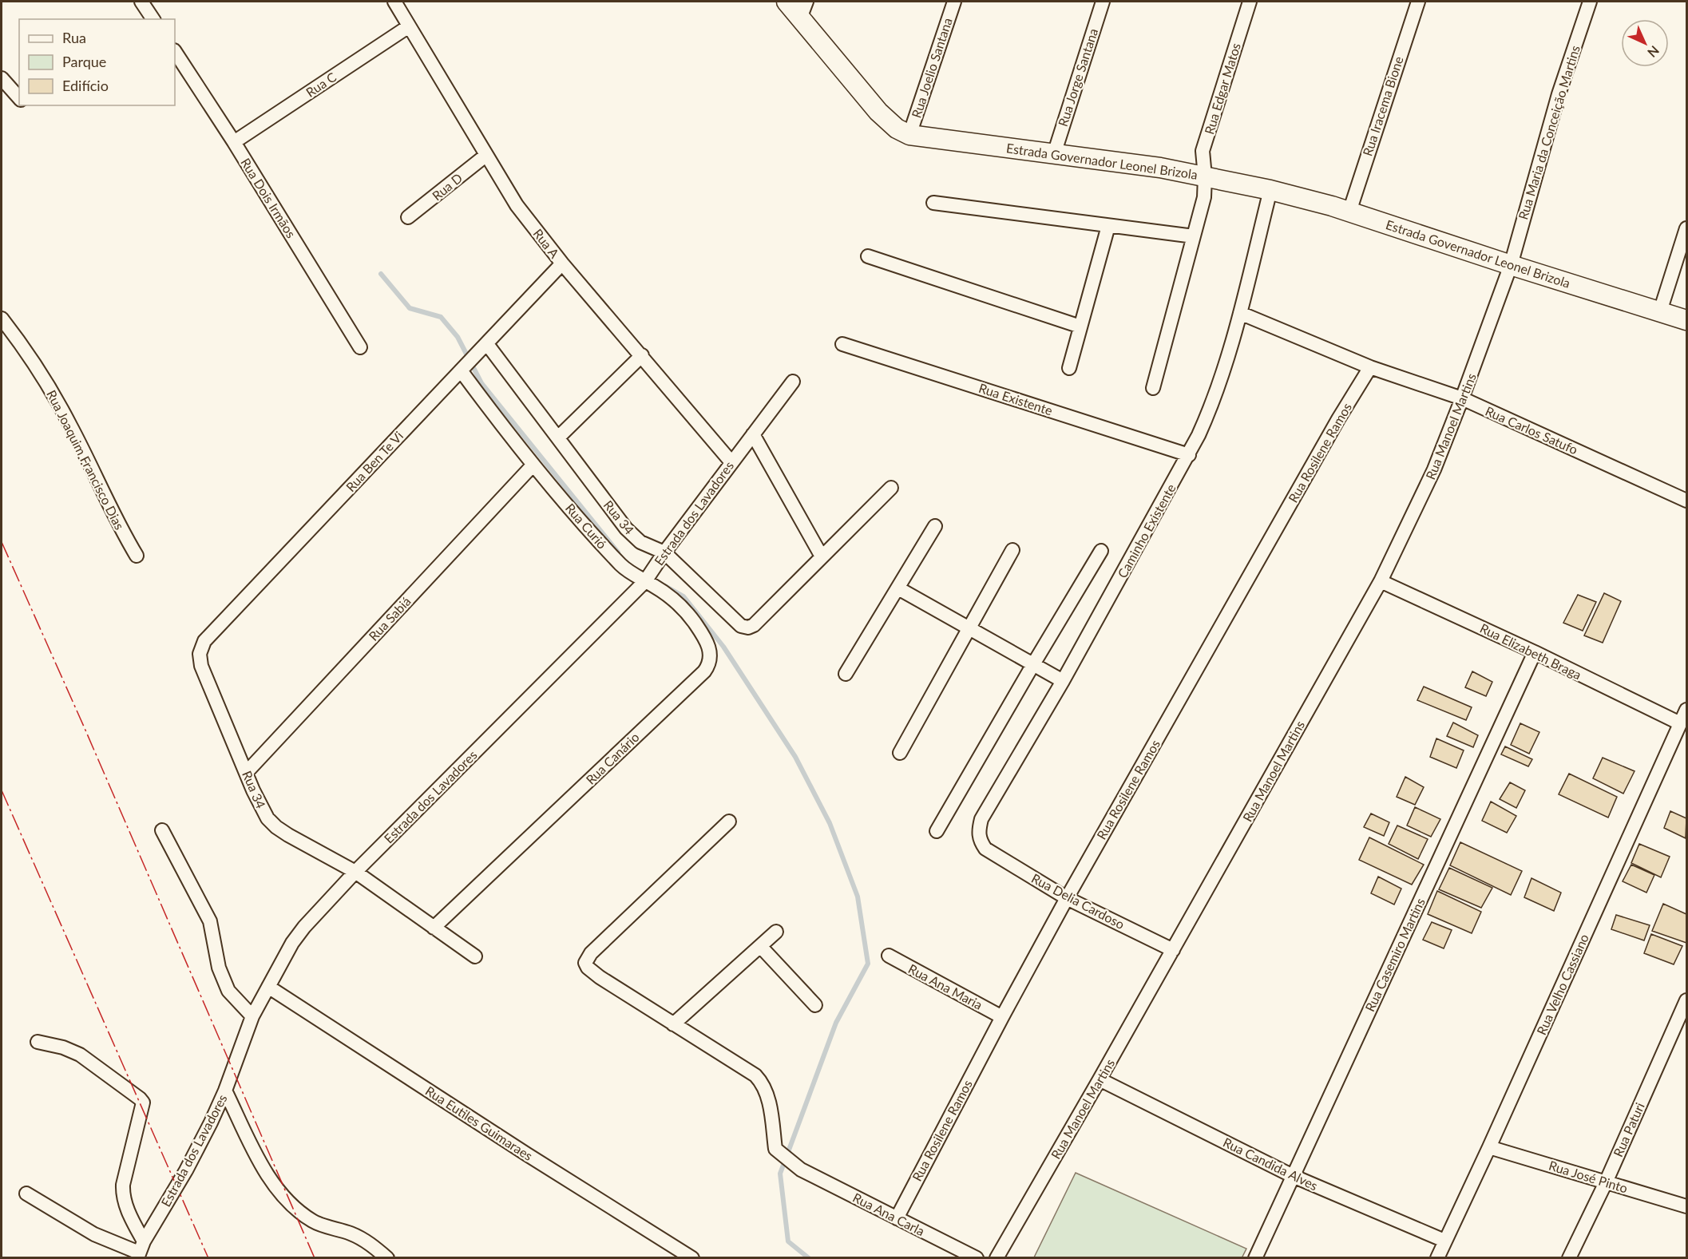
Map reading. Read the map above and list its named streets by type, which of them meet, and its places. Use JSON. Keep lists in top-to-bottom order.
{
  "streets": {
    "main road": ["Estrada Governador Leonel Brizola"],
    "street": [
      "Rua Joelio Santana",
      "Rua Jorge Santana",
      "Rua C",
      "Rua Edgar Matos",
      "Rua Iracema Bione",
      "Rua Maria da Conceição Martins",
      "Rua D",
      "Rua Dois Irmãos",
      "Rua A",
      "Rua Existente",
      "Rua Manoel Martins",
      "Rua Carlos Satufo",
      "Rua Rosilene Ramos",
      "Rua Joaquim Francisco Dias",
      "Rua Ben Te Vi",
      "Estrada dos Lavadores",
      "Rua 34",
      "Rua Curió",
      "Caminho Existente",
      "Rua Sabiá",
      "Rua Elizabeth Braga",
      "Rua Canário",
      "Rua Delia Cardoso",
      "Rua Casemiro Martins",
      "Rua Velho Cassiano",
      "Rua Ana Maria",
      "Rua Eutiles Guimaraes",
      "Rua Paturi",
      "Rua Candida Alves",
      "Rua José Pinto",
      "Rua Ana Carla"
    ]
  },
  "crossings": [
    ["Rua Joelio Santana", "Estrada Governador Leonel Brizola"],
    ["Rua Jorge Santana", "Estrada Governador Leonel Brizola"],
    ["Rua C", "Rua Dois Irmãos"],
    ["Rua C", "Rua A"],
    ["Rua Edgar Matos", "Estrada Governador Leonel Brizola"],
    ["Rua Iracema Bione", "Estrada Governador Leonel Brizola"],
    ["Rua Maria da Conceição Martins", "Estrada Governador Leonel Brizola"],
    ["Rua Maria da Conceição Martins", "Rua Manoel Martins"],
    ["Estrada Governador Leonel Brizola", "Rua Manoel Martins"],
    ["Estrada Governador Leonel Brizola", "Caminho Existente"],
    ["Rua D", "Rua A"],
    ["Rua A", "Rua Ben Te Vi"],
    ["Rua A", "Estrada dos Lavadores"],
    ["Rua Existente", "Caminho Existente"],
    ["Rua Manoel Martins", "Rua Carlos Satufo"],
    ["Rua Manoel Martins", "Rua Elizabeth Braga"],
    ["Rua Manoel Martins", "Rua Delia Cardoso"],
    ["Rua Manoel Martins", "Rua Candida Alves"],
    ["Rua Carlos Satufo", "Rua Rosilene Ramos"],
    ["Rua Carlos Satufo", "Caminho Existente"],
    ["Rua Rosilene Ramos", "Rua Delia Cardoso"],
    ["Rua Rosilene Ramos", "Rua Ana Maria"],
    ["Rua Rosilene Ramos", "Rua Ana Carla"],
    ["Rua Ben Te Vi", "Rua 34"],
    ["Estrada dos Lavadores", "Rua 34"],
    ["Estrada dos Lavadores", "Rua Curió"],
    ["Estrada dos Lavadores", "Rua Canário"],
    ["Estrada dos Lavadores", "Rua Eutiles Guimaraes"],
    ["Rua 34", "Rua Sabiá"],
    ["Rua Curió", "Rua Sabiá"],
    ["Rua Curió", "Rua Canário"],
    ["Caminho Existente", "Rua Delia Cardoso"],
    ["Rua Elizabeth Braga", "Rua Casemiro Martins"],
    ["Rua Elizabeth Braga", "Rua Velho Cassiano"],
    ["Rua Casemiro Martins", "Rua Candida Alves"],
    ["Rua Velho Cassiano", "Rua Candida Alves"],
    ["Rua Velho Cassiano", "Rua José Pinto"],
    ["Rua Paturi", "Rua José Pinto"]
  ],
  "legend": ["Rua", "Parque", "Edifício"],
  "north": "bottom right"
}
